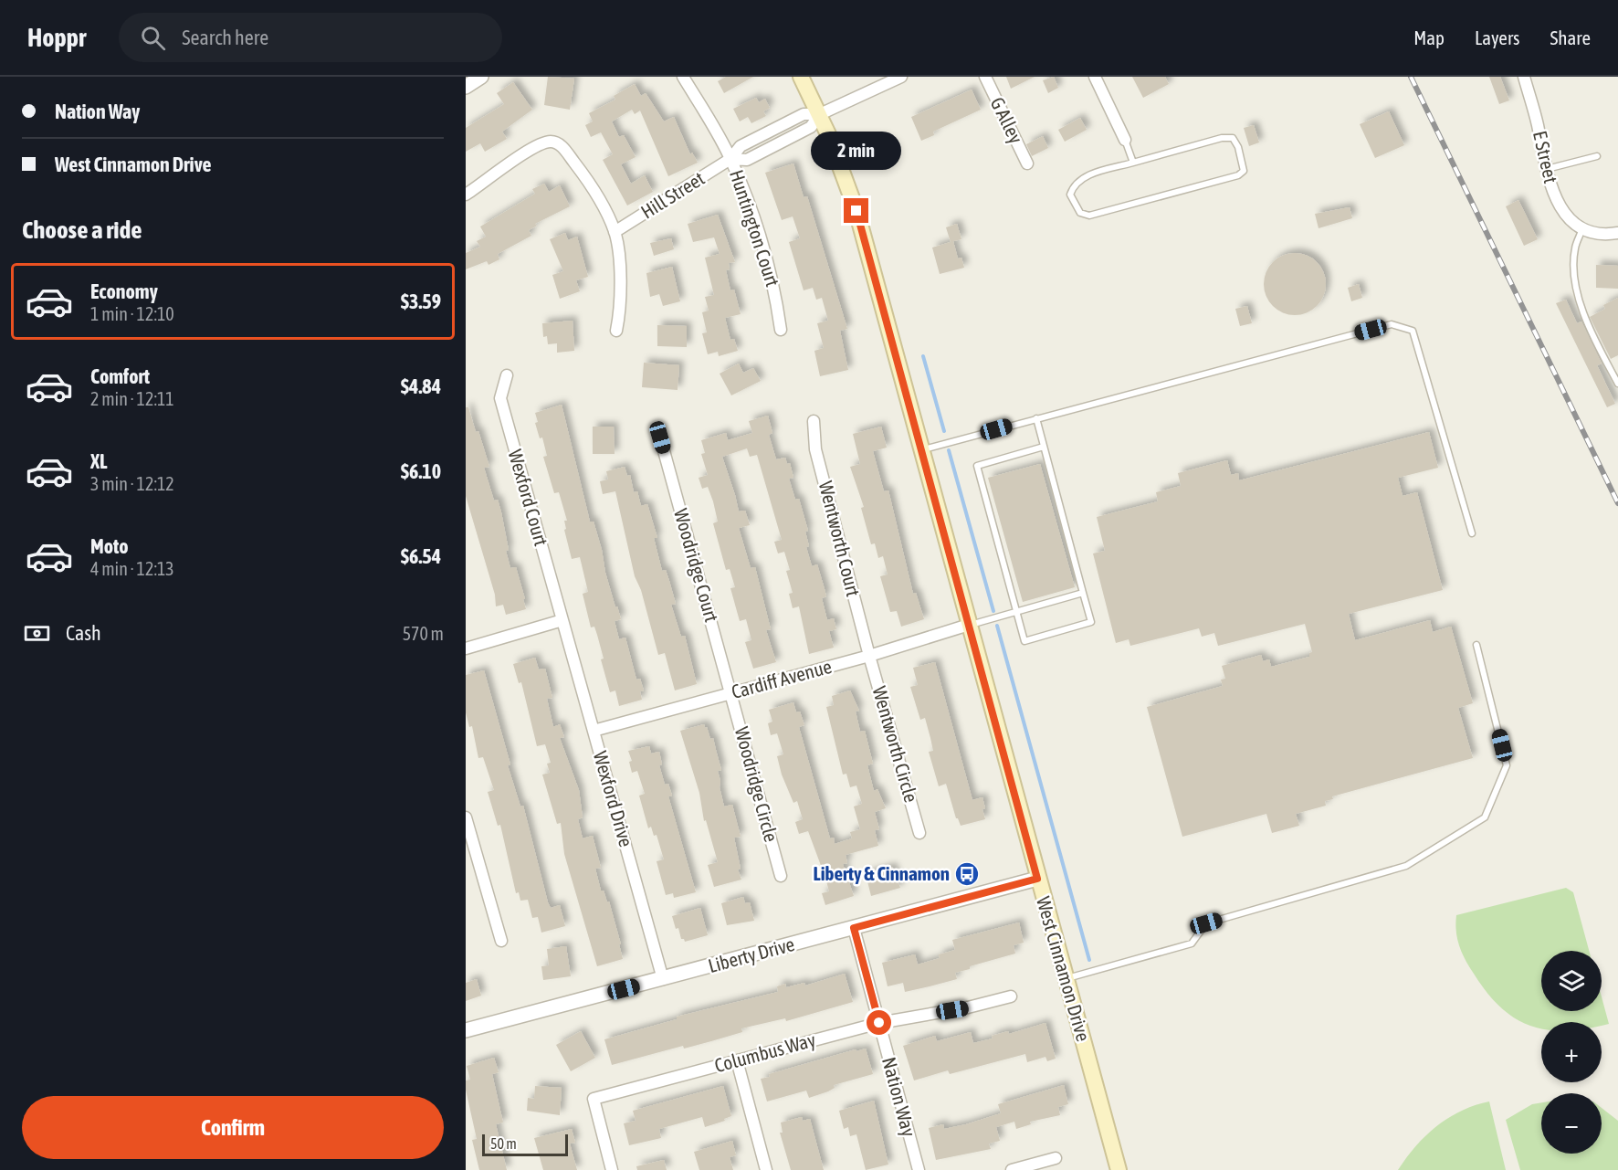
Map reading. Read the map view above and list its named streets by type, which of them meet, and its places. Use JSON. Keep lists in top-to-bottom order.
{
  "streets": {
    "main road": ["West Cinnamon Drive"],
    "street": [
      "G Alley",
      "E Street",
      "Hill Street",
      "Huntington Court",
      "Wexford Court",
      "Wentworth Court",
      "Woodridge Court",
      "Cardiff Avenue",
      "Wentworth Circle",
      "Woodridge Circle",
      "Wexford Drive",
      "Liberty Drive",
      "Columbus Way",
      "Nation Way"
    ]
  },
  "crossings": [
    ["Hill Street", "Huntington Court"],
    ["Hill Street", "West Cinnamon Drive"],
    ["Wexford Court", "Wexford Drive"],
    ["Wentworth Court", "Cardiff Avenue"],
    ["Wentworth Court", "Wentworth Circle"],
    ["Woodridge Court", "Cardiff Avenue"],
    ["Woodridge Court", "Woodridge Circle"],
    ["Cardiff Avenue", "Wentworth Circle"],
    ["Cardiff Avenue", "Woodridge Circle"],
    ["Cardiff Avenue", "Wexford Drive"],
    ["Cardiff Avenue", "West Cinnamon Drive"],
    ["Wexford Drive", "Liberty Drive"],
    ["Liberty Drive", "West Cinnamon Drive"],
    ["Liberty Drive", "Nation Way"],
    ["Columbus Way", "Nation Way"]
  ],
  "places": {
    "bus stop": ["Liberty & Cinnamon"]
  },
  "scale_bar": "50 m",
  "page": {
    "header": "Hoppr",
    "search": "Search here",
    "nav": ["Map", "Layers", "Share"],
    "banner": ["Nation Way", "West Cinnamon Drive"],
    "bubble": "2 min",
    "heading": "Choose a ride",
    "list": [
      {
        "name": "Economy",
        "note": "1 min · 12:10",
        "value": "$3.59"
      },
      {
        "name": "Comfort",
        "note": "2 min · 12:11",
        "value": "$4.84"
      },
      {
        "name": "XL",
        "note": "3 min · 12:12",
        "value": "$6.10"
      },
      {
        "name": "Moto",
        "note": "4 min · 12:13",
        "value": "$6.54"
      }
    ],
    "pay": ["Cash", "570 m"],
    "map_buttons": ["+", "−"],
    "buttons": "Confirm",
    "scale": "50 m"
  }
}
